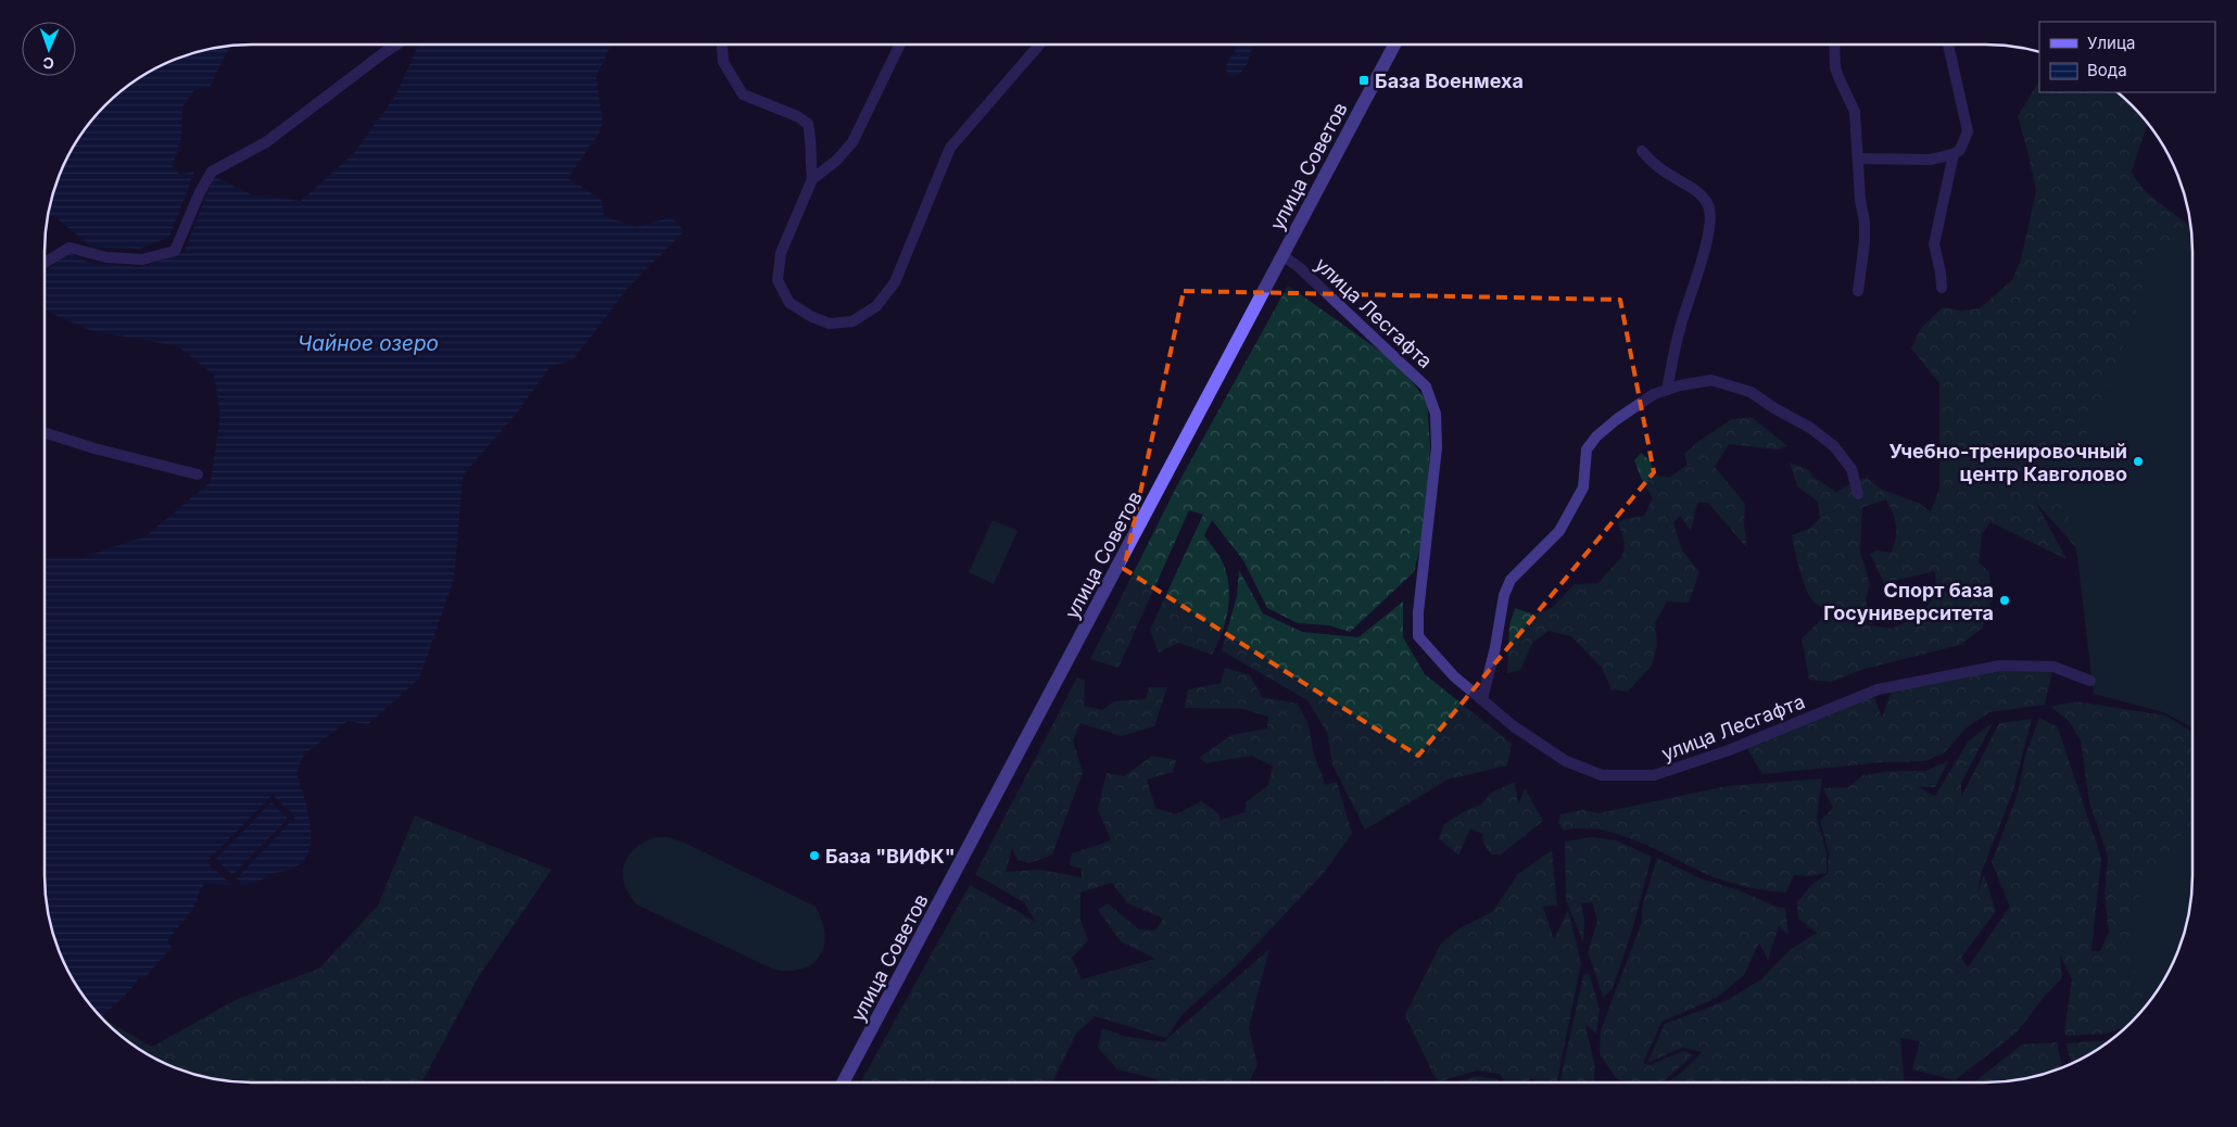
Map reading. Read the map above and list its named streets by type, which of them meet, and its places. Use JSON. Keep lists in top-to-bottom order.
{
  "streets": {
    "main road": ["улица Советов"],
    "street": ["улица Лесгафта"]
  },
  "crossings": [
    ["улица Советов", "улица Лесгафта"]
  ],
  "water": ["Чайное озеро"],
  "places": {
    "transit": ["База Военмеха"],
    "other": ["Учебно-тренировочный центр Кавголово", "Спорт база Госуниверситета", "База \"ВИФК\""]
  },
  "legend": ["Улица", "Вода"],
  "north": "bottom"
}
